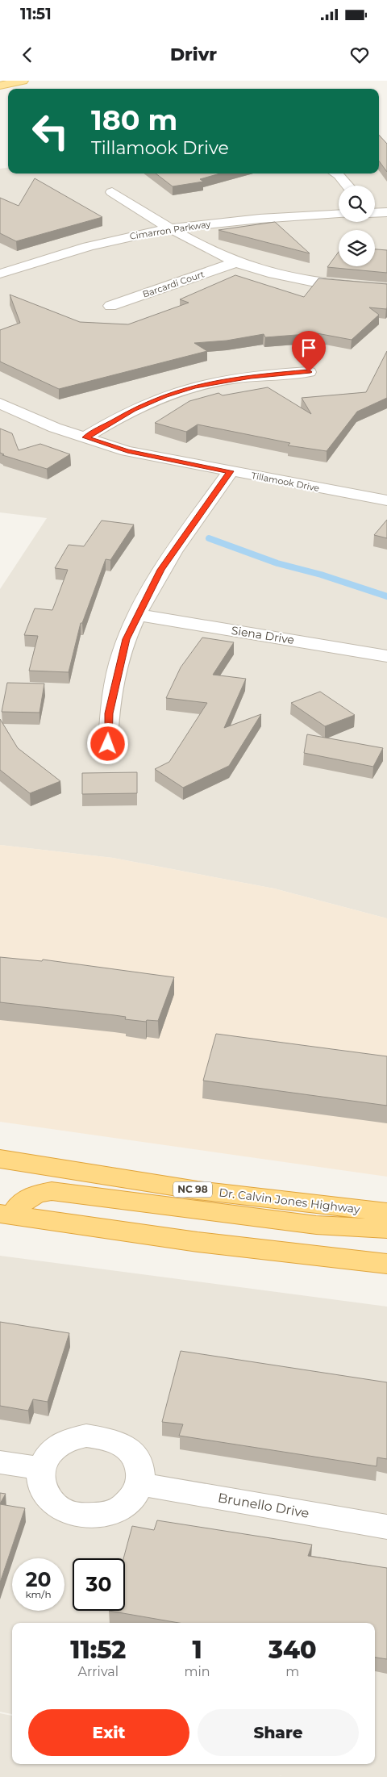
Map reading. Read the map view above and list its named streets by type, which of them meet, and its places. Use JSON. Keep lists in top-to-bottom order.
{
  "streets": {
    "highway": ["NC 98", "Dr. Calvin Jones Highway"],
    "street": [
      "Cimarron Parkway",
      "Barcardi Court",
      "Tillamook Drive",
      "Siena Drive",
      "Brunello Drive"
    ]
  },
  "page": {
    "status": "11:51",
    "header": "Drivr",
    "turn": ["180 m", "Tillamook Drive"],
    "speed": "20 km/h",
    "limit": "30",
    "eta": [
      "11:52",
      "Arrival",
      "1",
      "min",
      "340",
      "m"
    ],
    "buttons": ["Exit", "Share"]
  }
}
